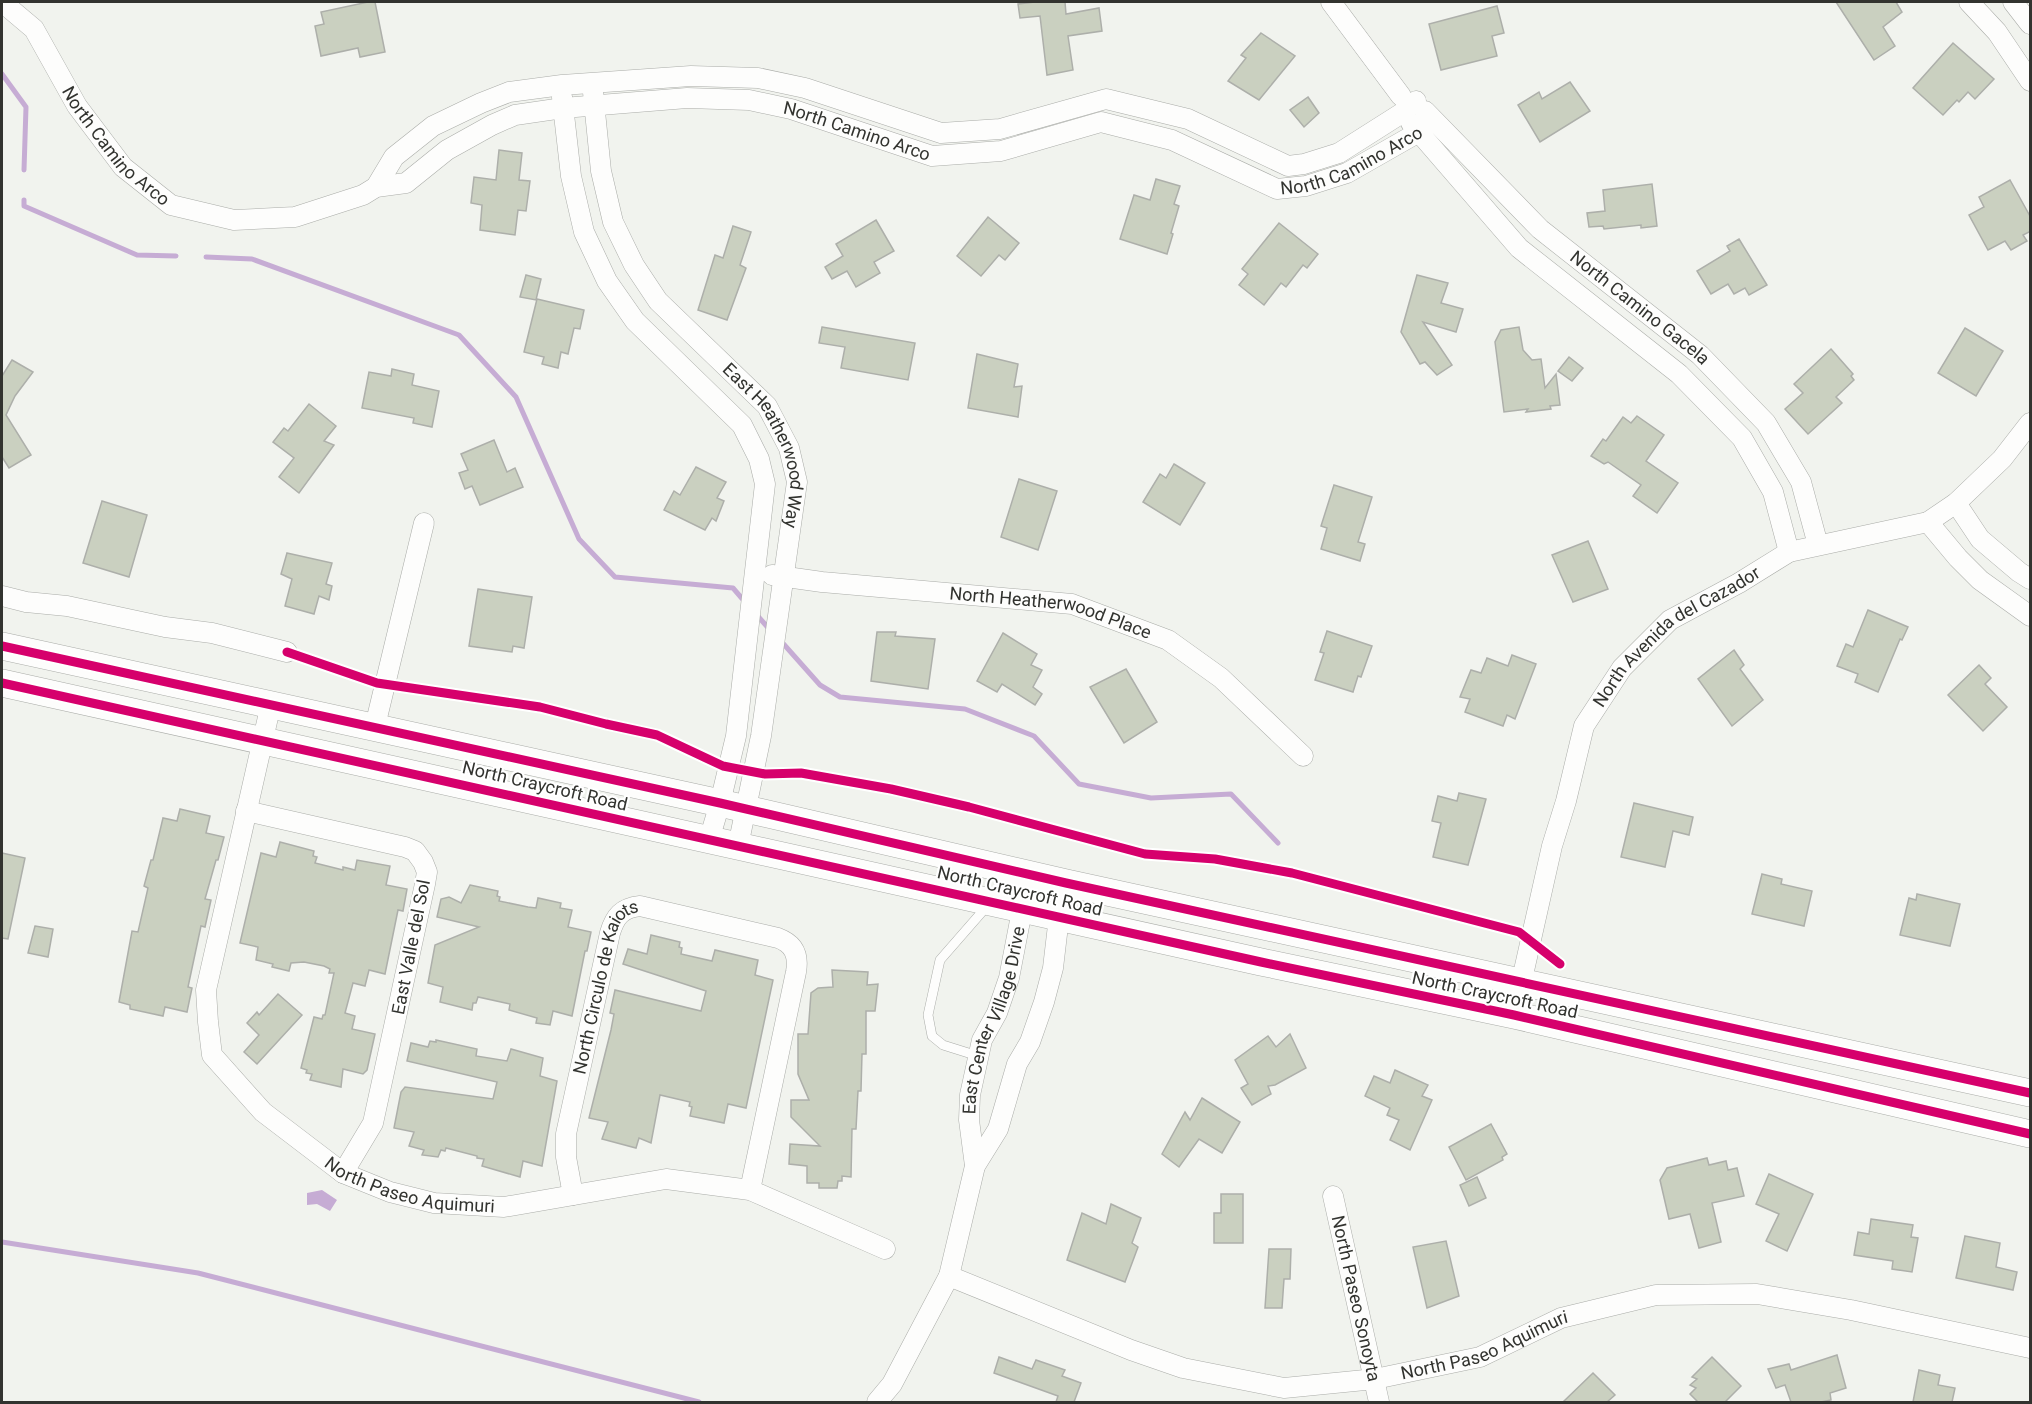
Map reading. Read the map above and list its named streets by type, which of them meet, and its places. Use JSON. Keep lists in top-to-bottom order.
{
  "streets": {
    "main road": ["North Craycroft Road"],
    "street": [
      "North Camino Arco",
      "North Camino Gacela",
      "East Heatherwood Way",
      "North Heatherwood Place",
      "North Avenida del Cazador",
      "East Valle del Sol",
      "North Circulo de Kaiots",
      "East Center Village Drive",
      "North Paseo Aquimuri",
      "North Paseo Sonoyta"
    ]
  },
  "crossings": [
    ["North Camino Arco", "North Camino Gacela"],
    ["North Camino Arco", "East Heatherwood Way"],
    ["North Camino Gacela", "North Avenida del Cazador"],
    ["East Heatherwood Way", "North Heatherwood Place"],
    ["East Heatherwood Way", "North Craycroft Road"],
    ["North Avenida del Cazador", "North Craycroft Road"],
    ["North Craycroft Road", "East Center Village Drive"],
    ["North Craycroft Road", "North Paseo Aquimuri"],
    ["East Valle del Sol", "North Paseo Aquimuri"],
    ["North Circulo de Kaiots", "North Paseo Aquimuri"],
    ["East Center Village Drive", "North Paseo Aquimuri"],
    ["North Paseo Aquimuri", "North Paseo Sonoyta"]
  ]
}
